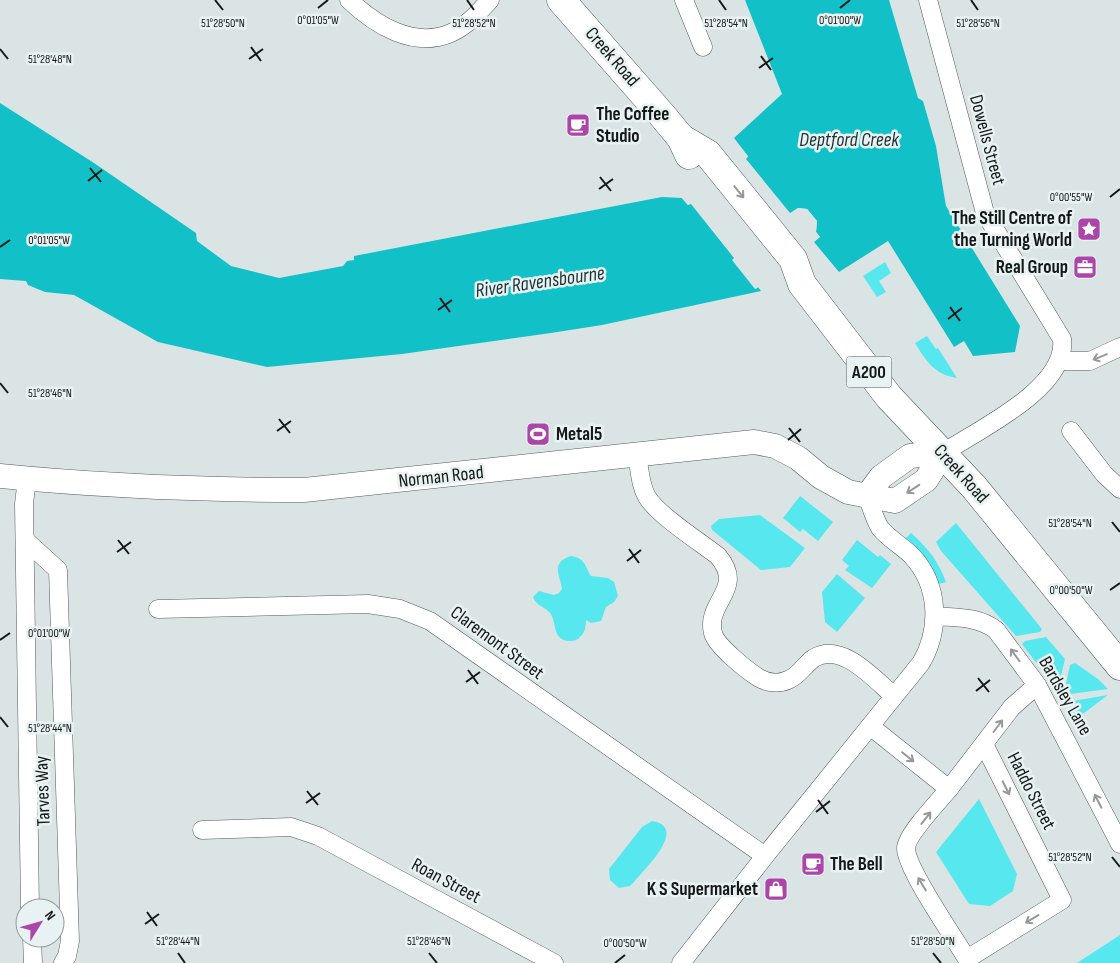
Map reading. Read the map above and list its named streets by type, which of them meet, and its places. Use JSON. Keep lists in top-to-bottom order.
{
  "streets": {
    "main road": ["Creek Road", "A200", "Norman Road"],
    "street": [
      "Dowells Street",
      "Claremont Street",
      "Bardsley Lane",
      "Tarves Way",
      "Haddo Street",
      "Roan Street"
    ]
  },
  "crossings": [
    ["Creek Road", "Norman Road"],
    ["Norman Road", "Tarves Way"],
    ["Bardsley Lane", "Haddo Street"]
  ],
  "one_way": ["Bardsley Lane"],
  "water": ["Deptford Creek", "River Ravensbourne"],
  "places": {
    "cafe": ["The Coffee Studio", "The Bell"],
    "place": ["The Still Centre of the Turning World"],
    "office": ["Real Group"],
    "sports": ["Metal5"],
    "shop": ["K S Supermarket"]
  },
  "north": "top right",
  "coordinates": [
    "0°01'05\"W",
    "0°01'00\"W",
    "51°28'50\"N",
    "51°28'52\"N",
    "51°28'54\"N",
    "51°28'56\"N",
    "51°28'48\"N",
    "0°00'55\"W",
    "51°28'46\"N",
    "0°00'50\"W",
    "51°28'44\"N"
  ]
}
